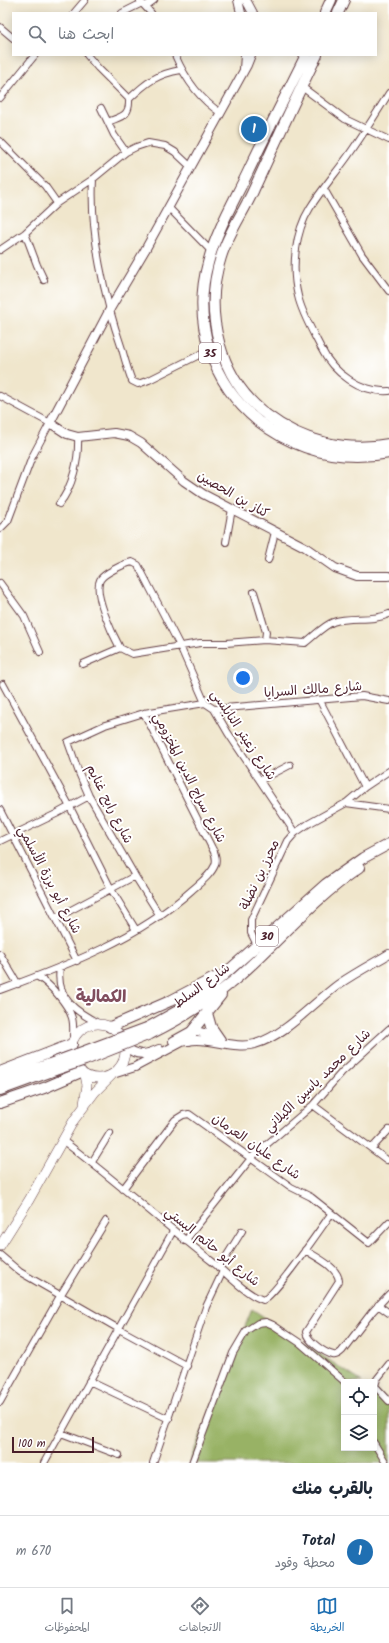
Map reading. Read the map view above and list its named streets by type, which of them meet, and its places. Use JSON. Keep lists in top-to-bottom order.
{
  "streets": {
    "main road": ["35", "30", "شارع السلط"],
    "street": [
      "كناز بن الحصين",
      "شارع مالك السرايا",
      "شارع زعيتر النابلسي",
      "شارع سراج الدين المخزومي",
      "شارع رابح غنايم",
      "محرز بن نضلة",
      "شارع أبو برزة الأسلمي",
      "شارع محمد ياسين الكيلاني",
      "شارع عليان العرمان",
      "شارع أبو حاتم البستي"
    ]
  },
  "crossings": [
    ["شارع مالك السرايا", "شارع زعيتر النابلسي"],
    ["شارع زعيتر النابلسي", "شارع رابح غنايم"],
    ["شارع زعيتر النابلسي", "محرز بن نضلة"],
    ["شارع سراج الدين المخزومي", "شارع رابح غنايم"],
    ["شارع سراج الدين المخزومي", "شارع أبو برزة الأسلمي"],
    ["محرز بن نضلة", "شارع السلط"],
    ["شارع محمد ياسين الكيلاني", "شارع عليان العرمان"],
    ["شارع محمد ياسين الكيلاني", "شارع أبو حاتم البستي"],
    ["شارع عليان العرمان", "شارع أبو حاتم البستي"]
  ],
  "districts": ["الكمالية"],
  "scale_bar": "100 m",
  "page": {
    "search": "ابحث هنا",
    "pins": "1",
    "scale": "100 m",
    "heading": "بالقرب منك",
    "list": [
      {
        "mark": "1",
        "name": "Total",
        "note": "محطة وقود",
        "value": "670 m"
      }
    ],
    "nav": ["الخريطة", "الاتجاهات", "المحفوظات"]
  }
}
